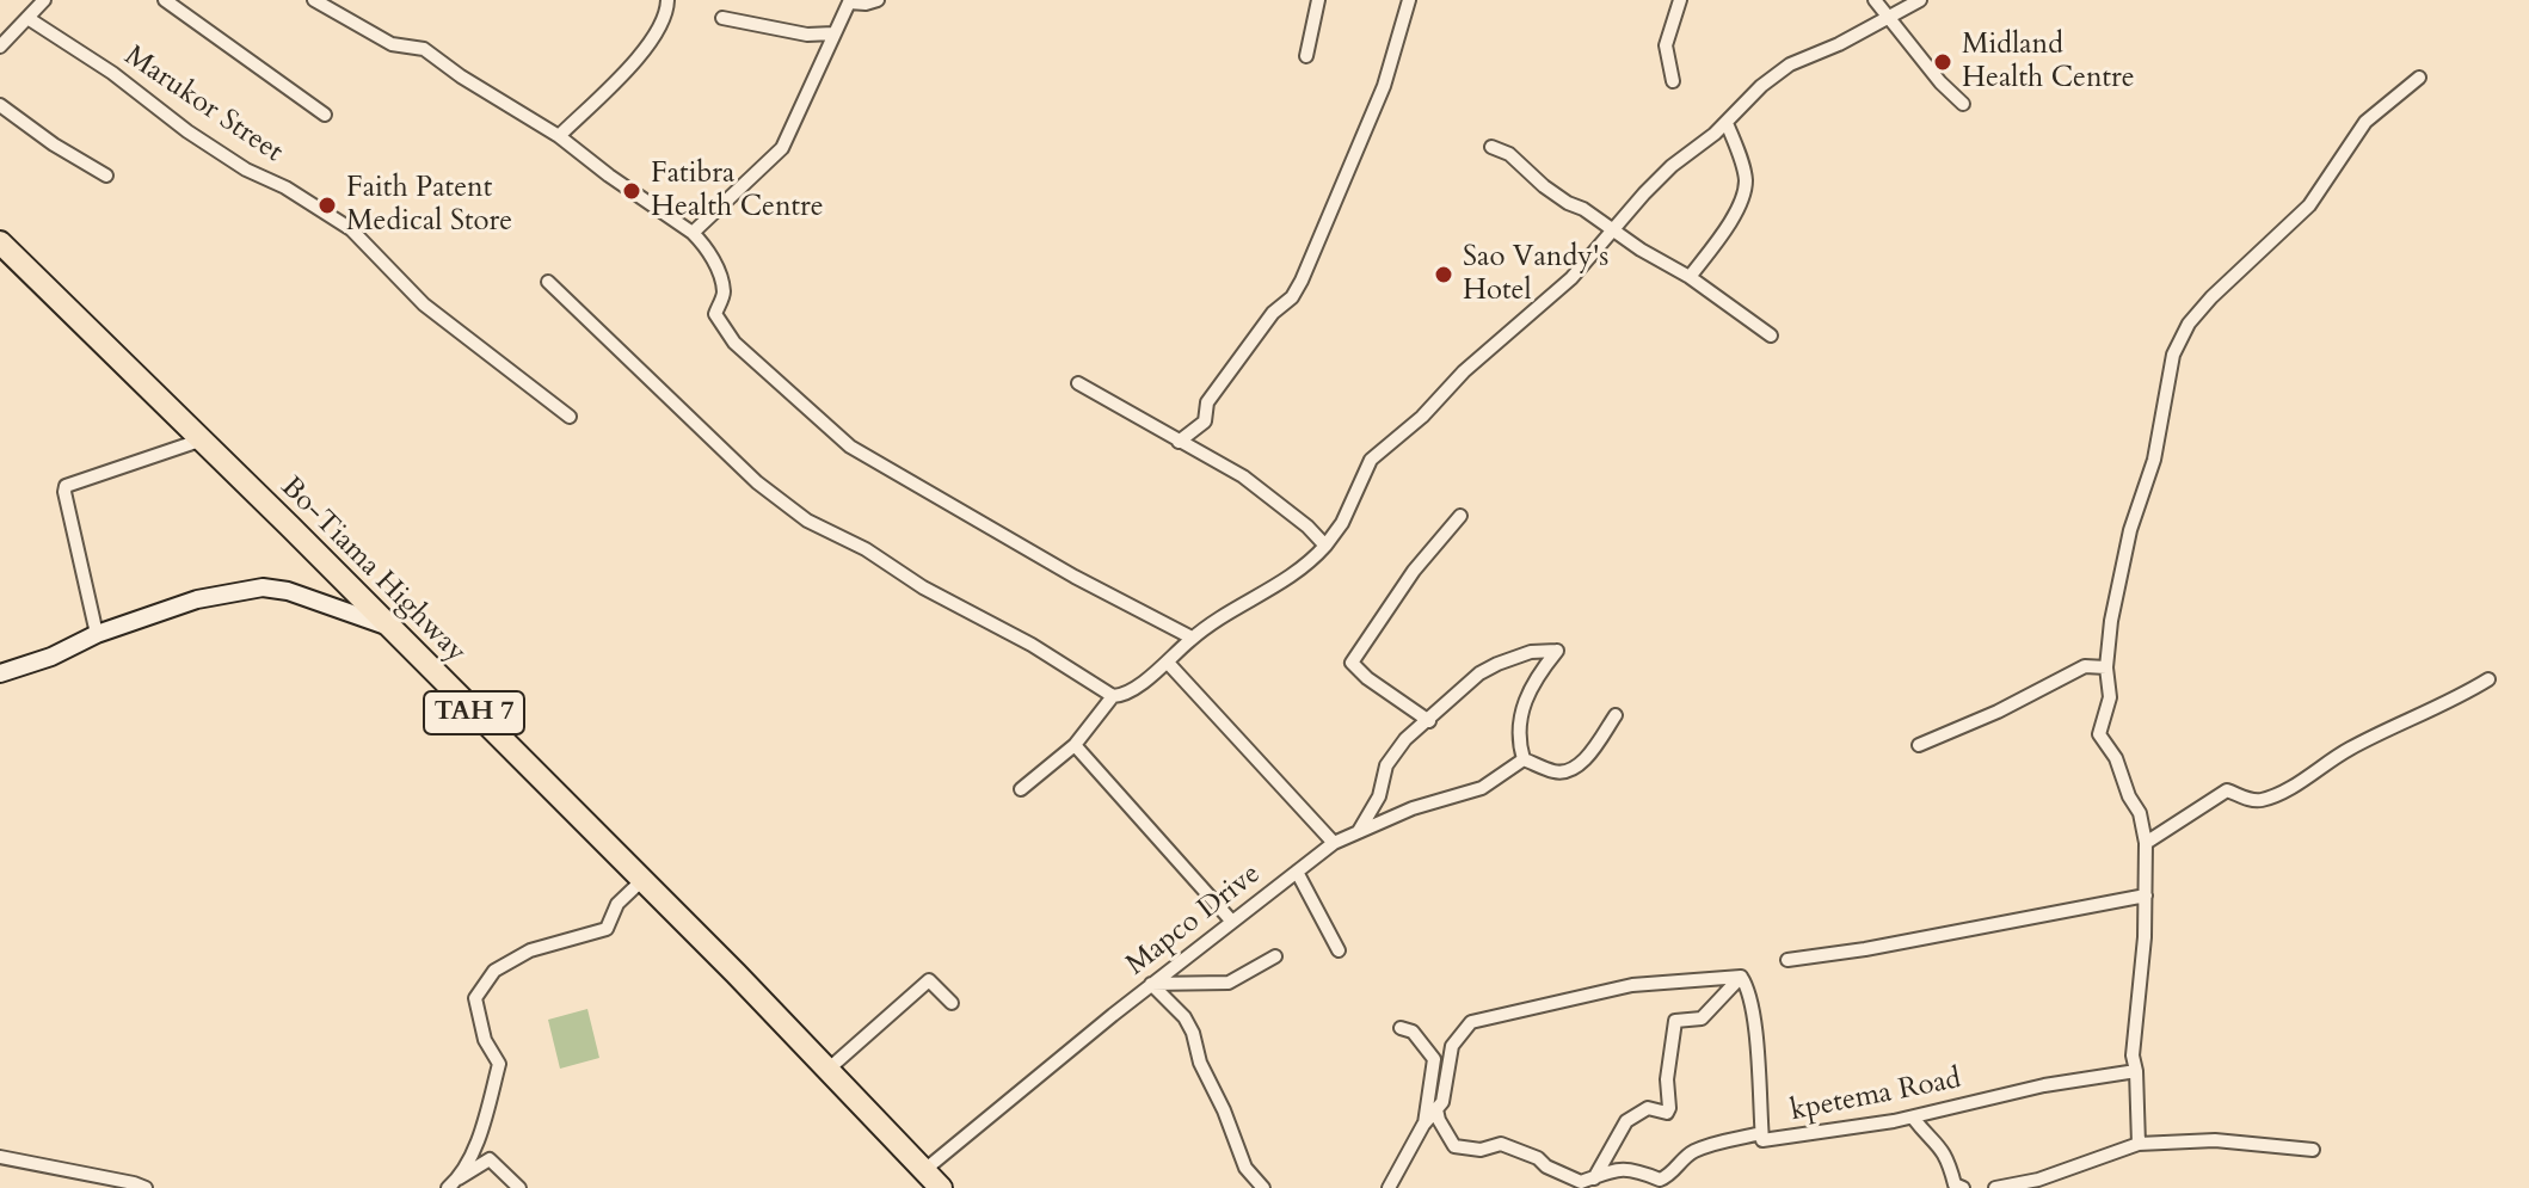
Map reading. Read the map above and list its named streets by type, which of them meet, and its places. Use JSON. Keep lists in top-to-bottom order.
{
  "streets": {
    "highway": ["Bo-Tiama Highway", "TAH 7"],
    "street": ["Marukor Street", "Mapco Drive", "kpetema Road"]
  },
  "crossings": [
    ["Bo-Tiama Highway", "Mapco Drive"]
  ],
  "places": [
    "Midland Health Centre",
    "Fatibra Health Centre",
    "Faith Patent Medical Store",
    "Sao Vandy's Hotel"
  ]
}
